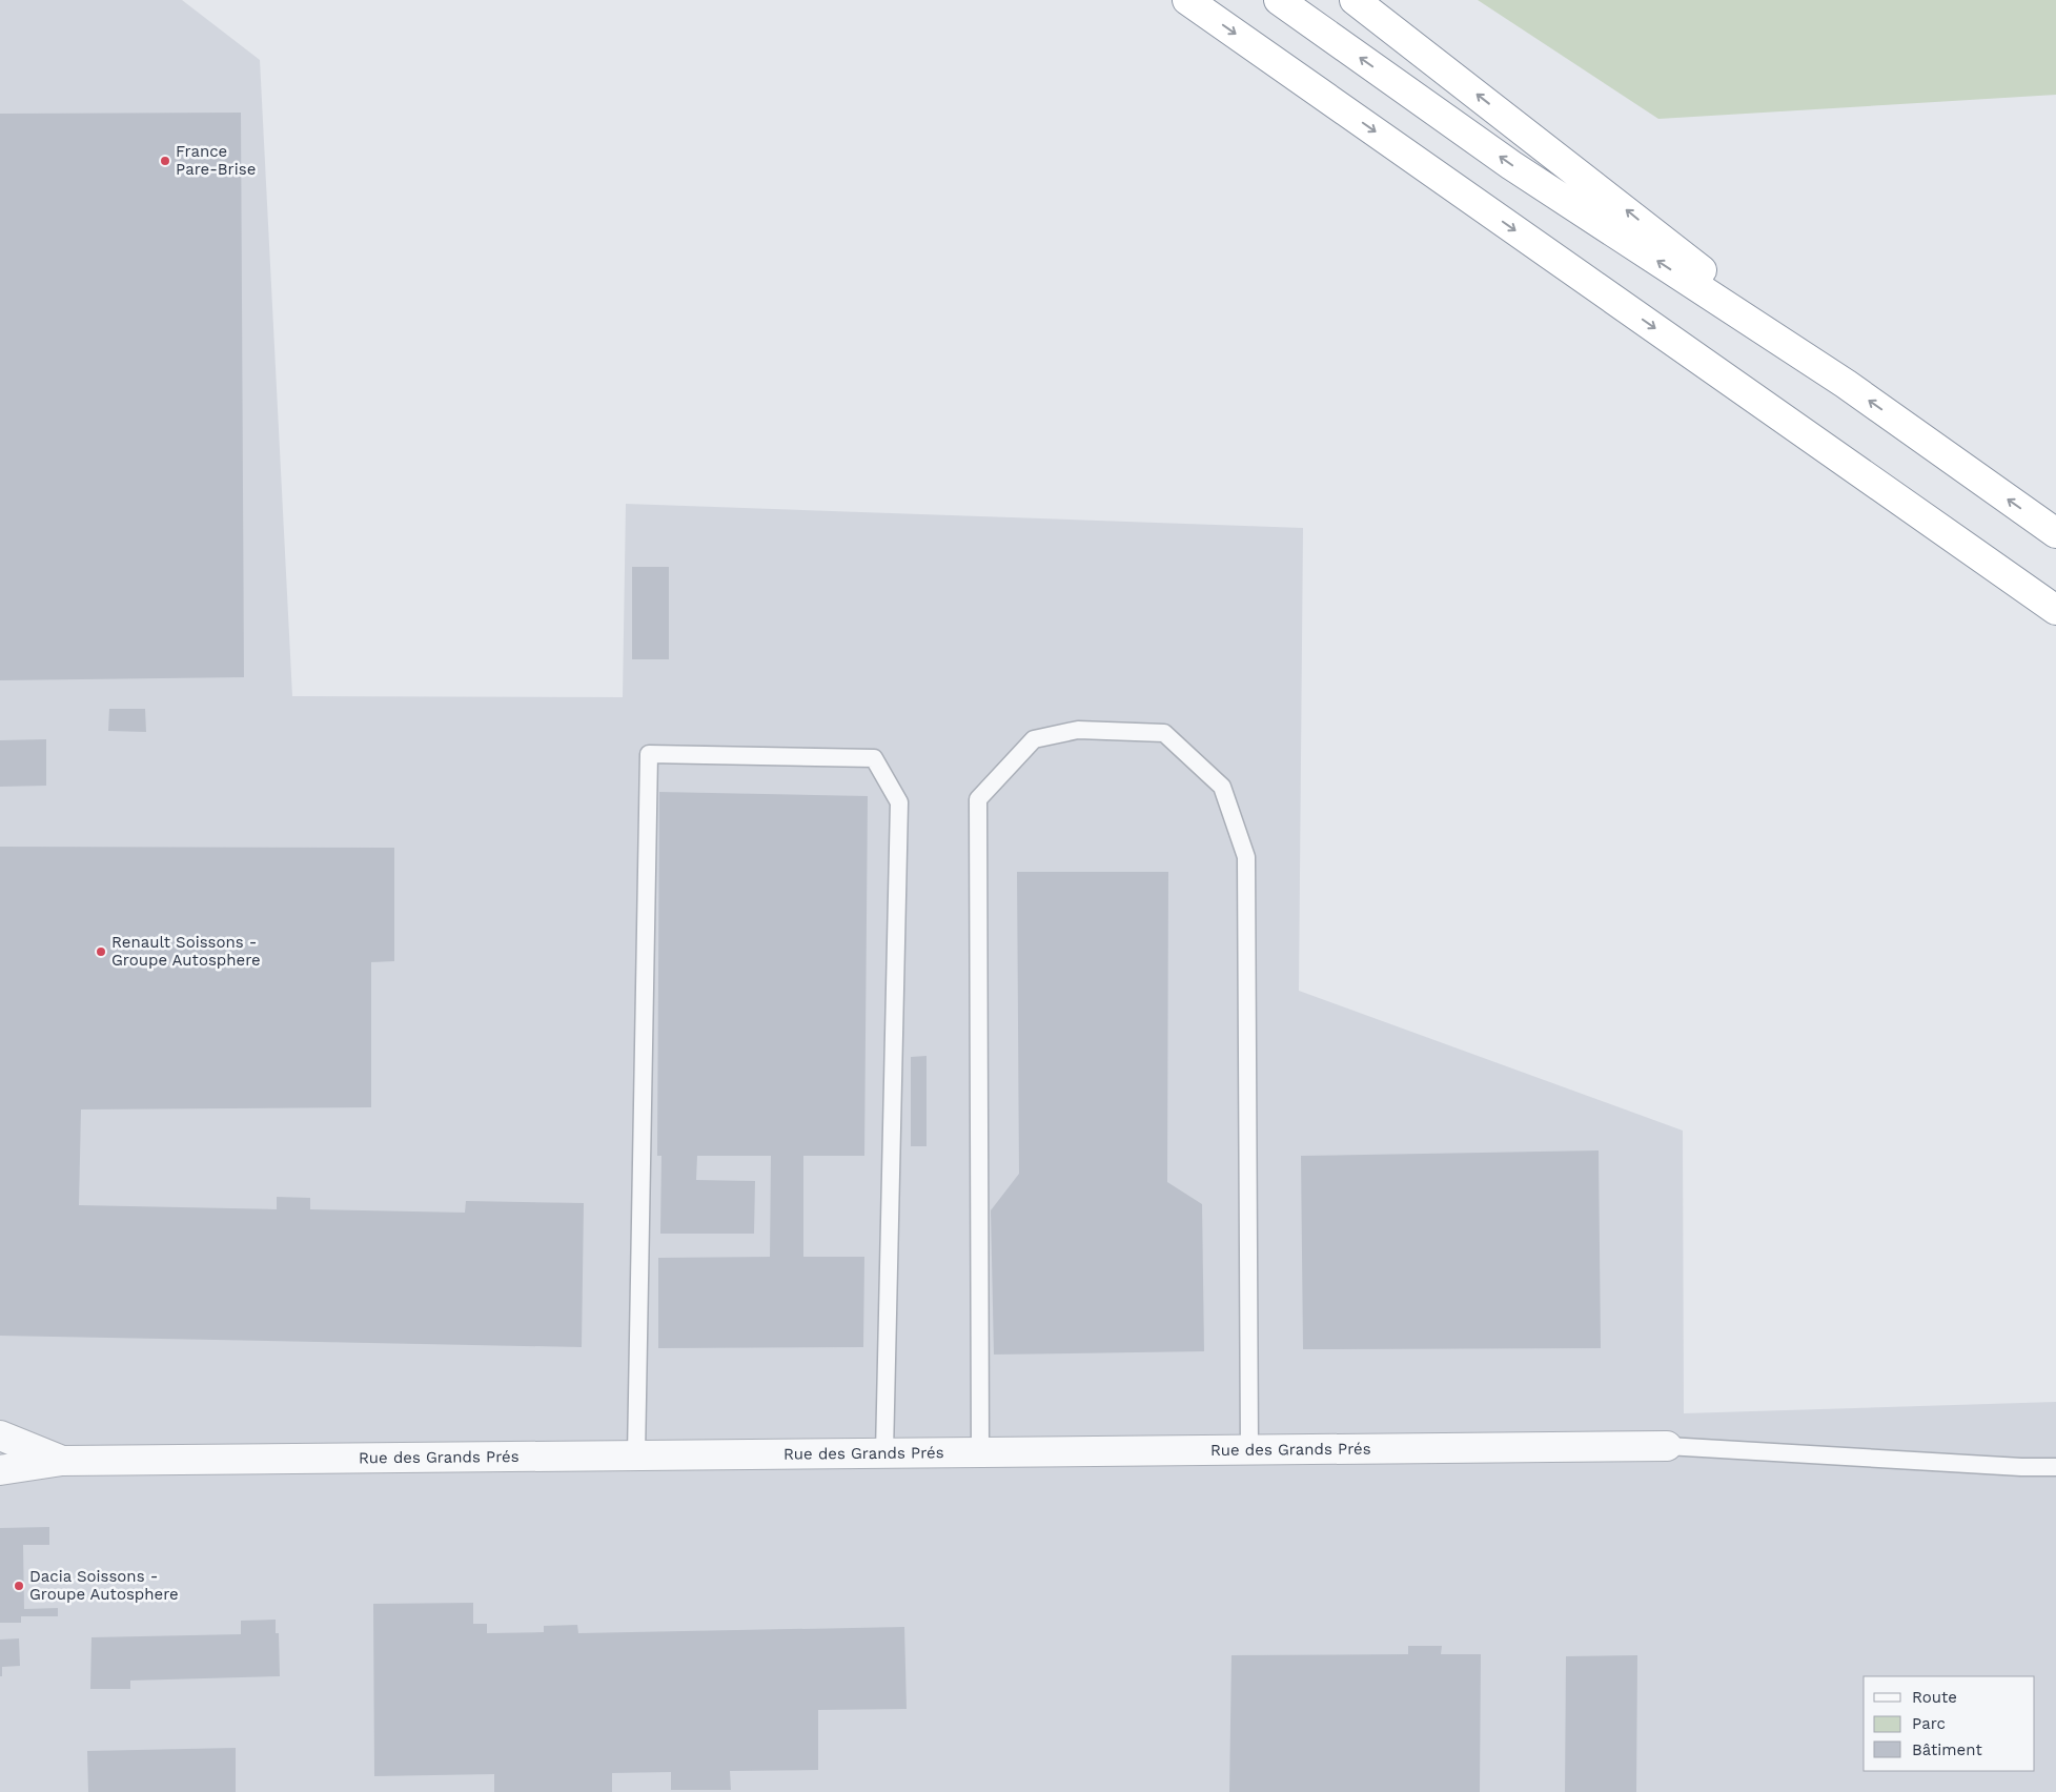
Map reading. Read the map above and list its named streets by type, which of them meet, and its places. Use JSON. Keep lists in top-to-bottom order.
{
  "streets": {
    "street": ["Rue des Grands Prés"]
  },
  "places": ["France Pare-Brise", "Renault Soissons - Groupe Autosphere", "Dacia Soissons - Groupe Autosphere"],
  "legend": ["Route", "Parc", "Bâtiment"]
}
